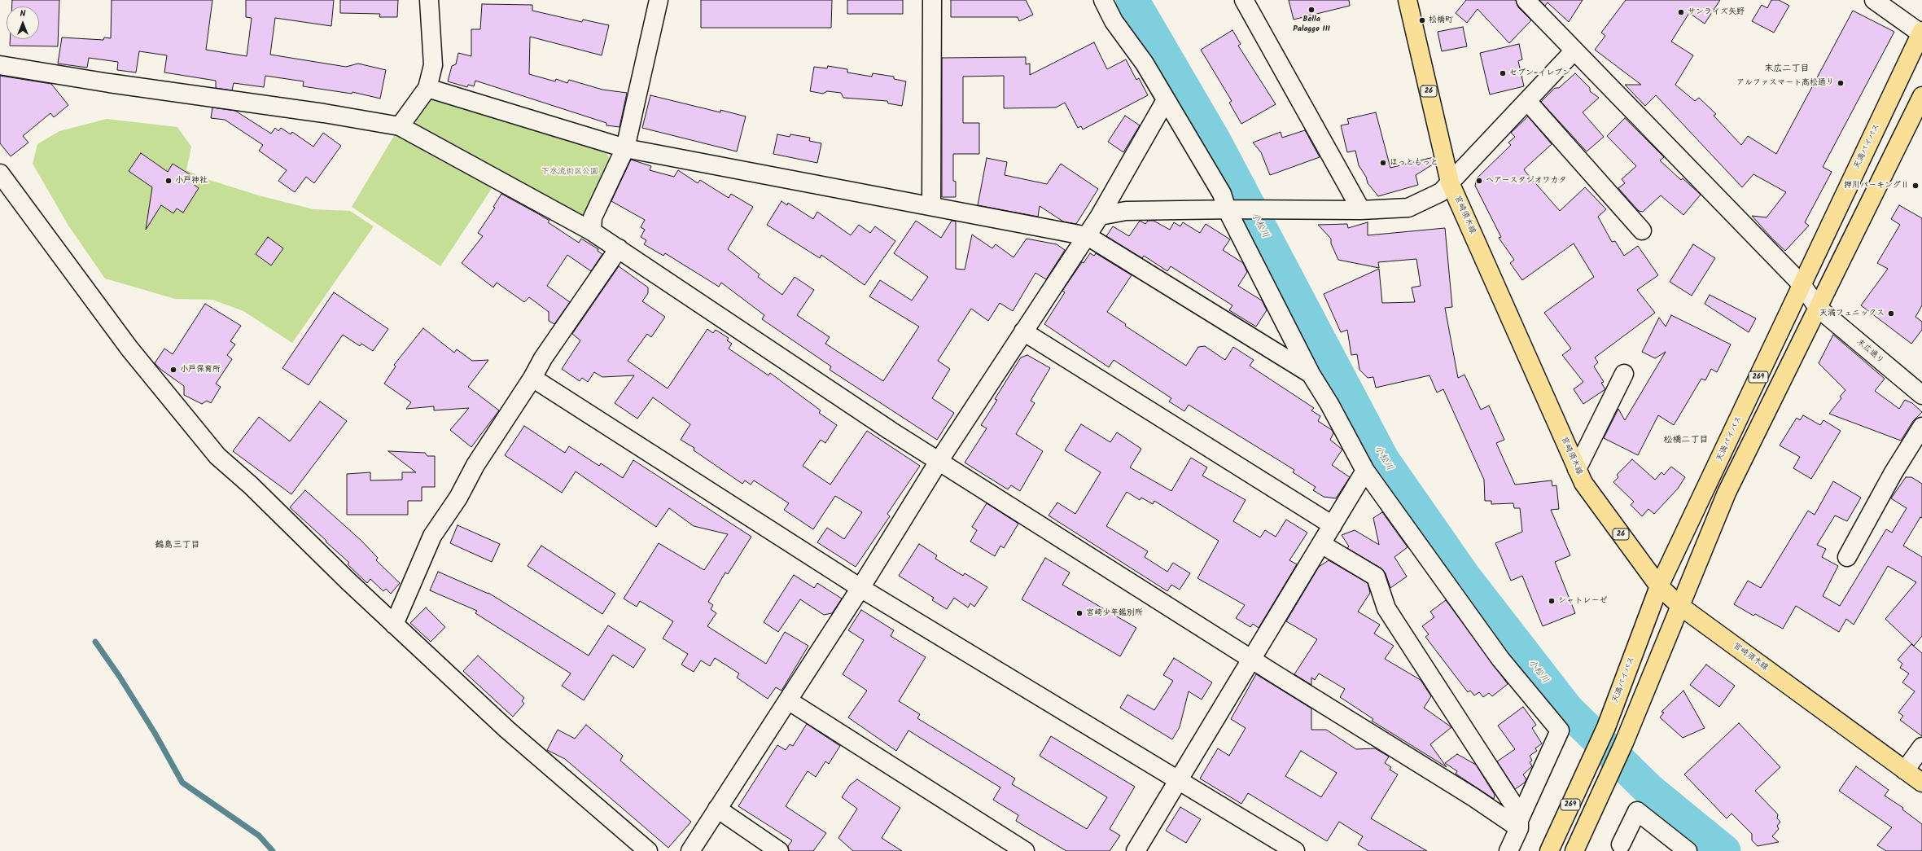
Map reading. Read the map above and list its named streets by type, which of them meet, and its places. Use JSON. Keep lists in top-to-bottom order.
{
  "streets": {
    "main road": [
      "26",
      "天満バイパス",
      "宮崎須木線",
      "269"
    ],
    "street": ["末広通り"]
  },
  "crossings": [
    ["天満バイパス", "宮崎須木線"],
    ["天満バイパス", "末広通り"],
    ["宮崎須木線", "269"],
    ["末広通り", "269"]
  ],
  "districts": ["末広二丁目", "松橋二丁目", "鶴島三丁目"],
  "water": ["小松川"],
  "parks": ["下水流街区公園"],
  "places": [
    "Bella Palaggo III",
    "サンライズ矢野",
    "松橋町",
    "セブン-イレブン",
    "アルファスマート高松通り",
    "ほっともっと",
    "小戸神社",
    "ヘアースタジオワカタ",
    "押川パ－キングⅡ",
    "天満フェニックス",
    "小戸保育所",
    "シャトレーゼ",
    "宮崎少年鑑別所"
  ],
  "north": "top"
}
